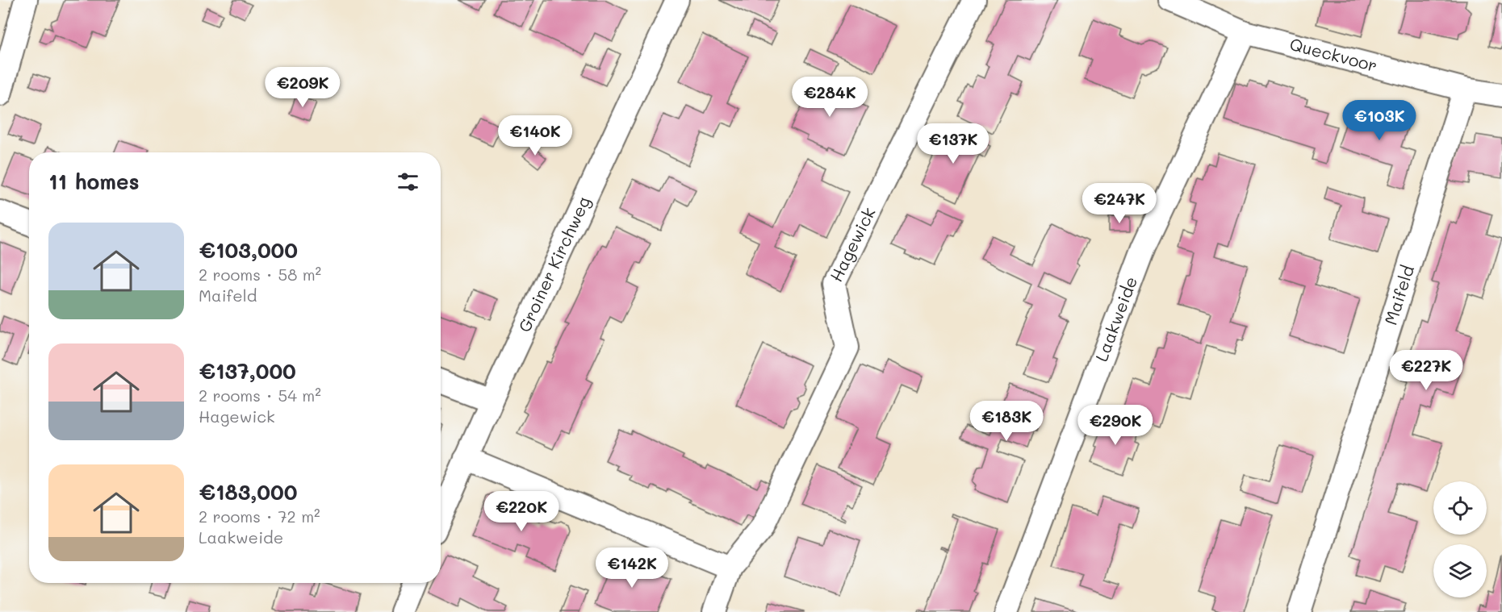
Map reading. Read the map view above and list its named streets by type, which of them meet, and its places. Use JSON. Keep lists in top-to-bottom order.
{
  "streets": {
    "street": [
      "Queckvoor",
      "Hagewick",
      "Groiner Kirchweg",
      "Maifeld",
      "Laakweide"
    ]
  },
  "crossings": [
    ["Queckvoor", "Maifeld"],
    ["Queckvoor", "Laakweide"]
  ],
  "page": {
    "price": [
      "€209K",
      "€284K",
      "€103K",
      "€140K",
      "€137K",
      "€247K",
      "€227K",
      "€183K",
      "€290K",
      "€220K",
      "€142K"
    ],
    "heading": "11 homes",
    "list": [
      {
        "name": "€103,000",
        "note": "2 rooms · 58 m² · Maifeld"
      },
      {
        "name": "€137,000",
        "note": "2 rooms · 54 m² · Hagewick"
      },
      {
        "name": "€183,000",
        "note": "2 rooms · 72 m² · Laakweide"
      }
    ]
  }
}
